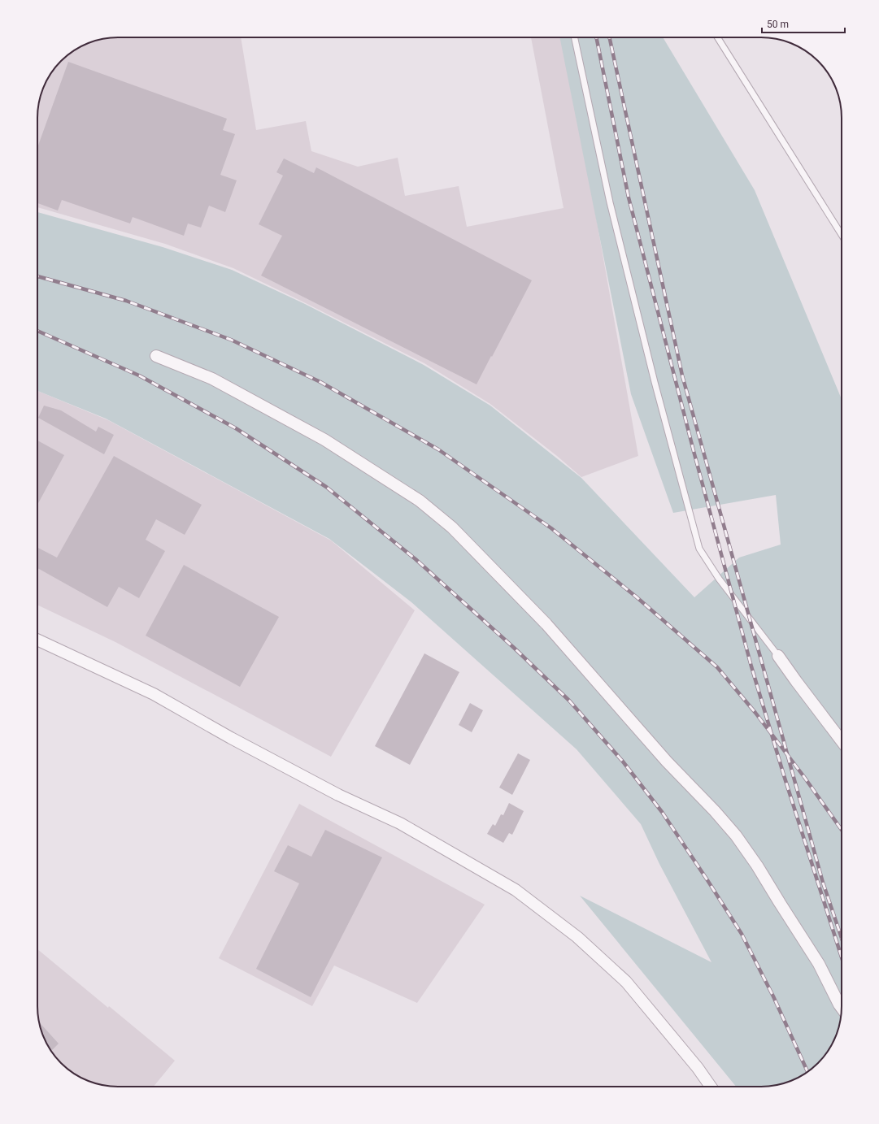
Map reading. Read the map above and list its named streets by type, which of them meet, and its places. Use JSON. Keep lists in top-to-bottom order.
{
  "scale_bar": "50 m"
}
